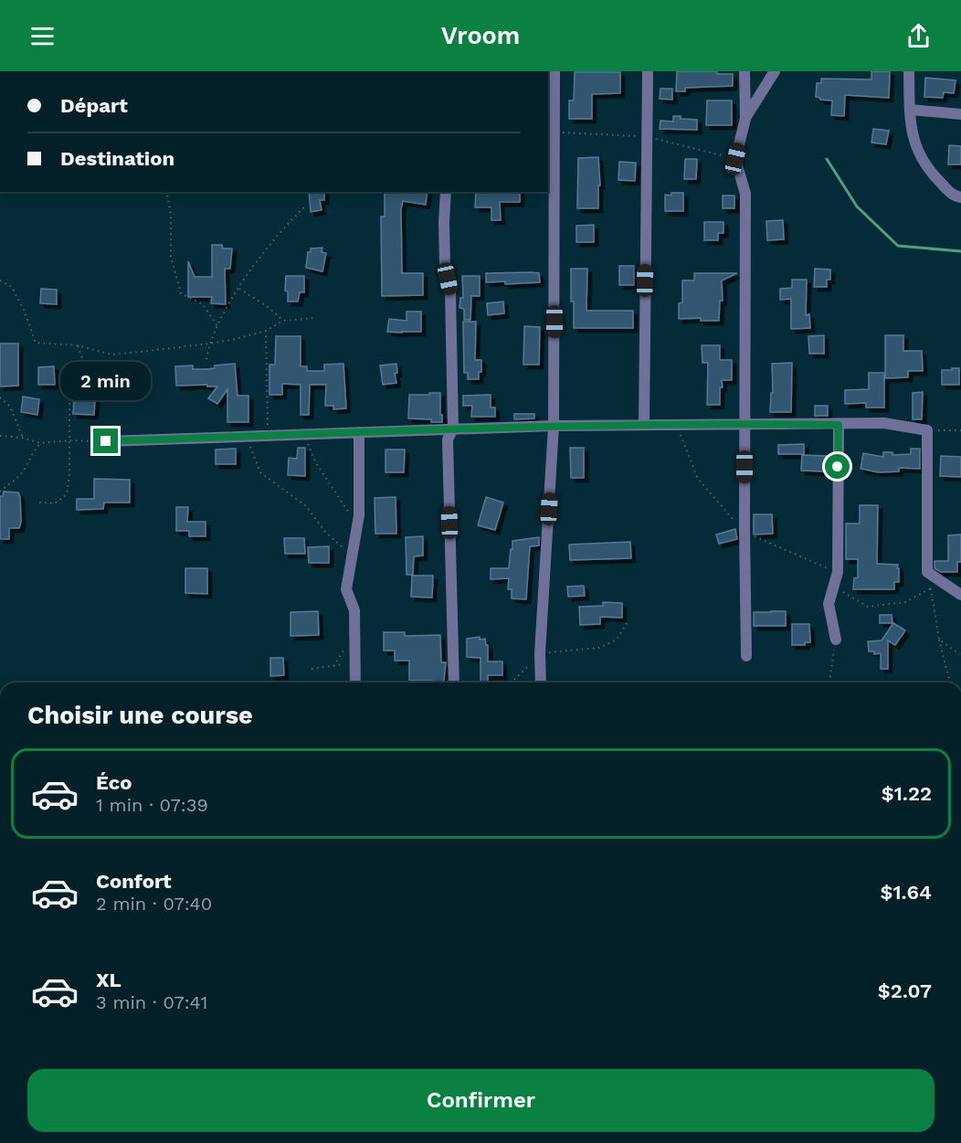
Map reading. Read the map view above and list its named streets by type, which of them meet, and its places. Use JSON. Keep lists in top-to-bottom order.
{
  "page": {
    "header": "Vroom",
    "banner": ["Départ", "Destination"],
    "bubble": "2 min",
    "heading": "Choisir une course",
    "list": [
      {
        "name": "Éco",
        "note": "1 min · 07:39",
        "value": "$1.22"
      },
      {
        "name": "Confort",
        "note": "2 min · 07:40",
        "value": "$1.64"
      },
      {
        "name": "XL",
        "note": "3 min · 07:41",
        "value": "$2.07"
      }
    ],
    "buttons": "Confirmer"
  }
}
